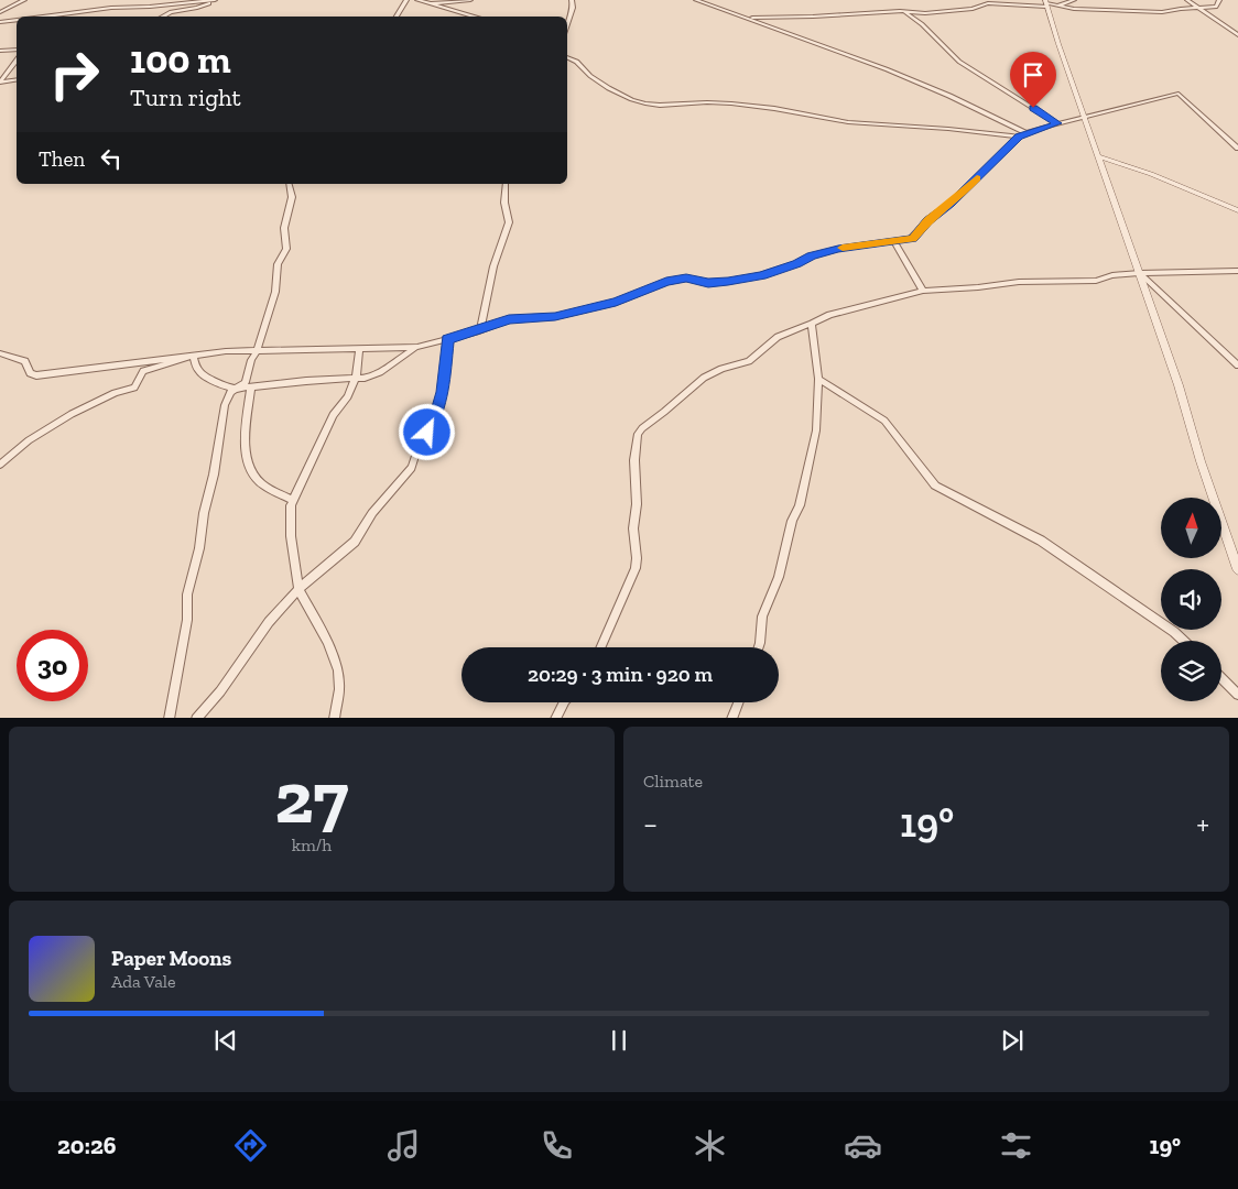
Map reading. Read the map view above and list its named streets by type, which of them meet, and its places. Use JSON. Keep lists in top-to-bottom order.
{
  "north": "top",
  "page": {
    "turn": ["100 m", "Turn right"],
    "then": "Then",
    "limit": "30",
    "trip": "20:29 · 3 min · 920 m",
    "tile": [
      ["27", "km/h"],
      "Climate"
    ],
    "heat": ["−", "19°", "+"],
    "song": ["Paper Moons", "Ada Vale"],
    "tabs": ["20:26", "19°"]
  }
}
